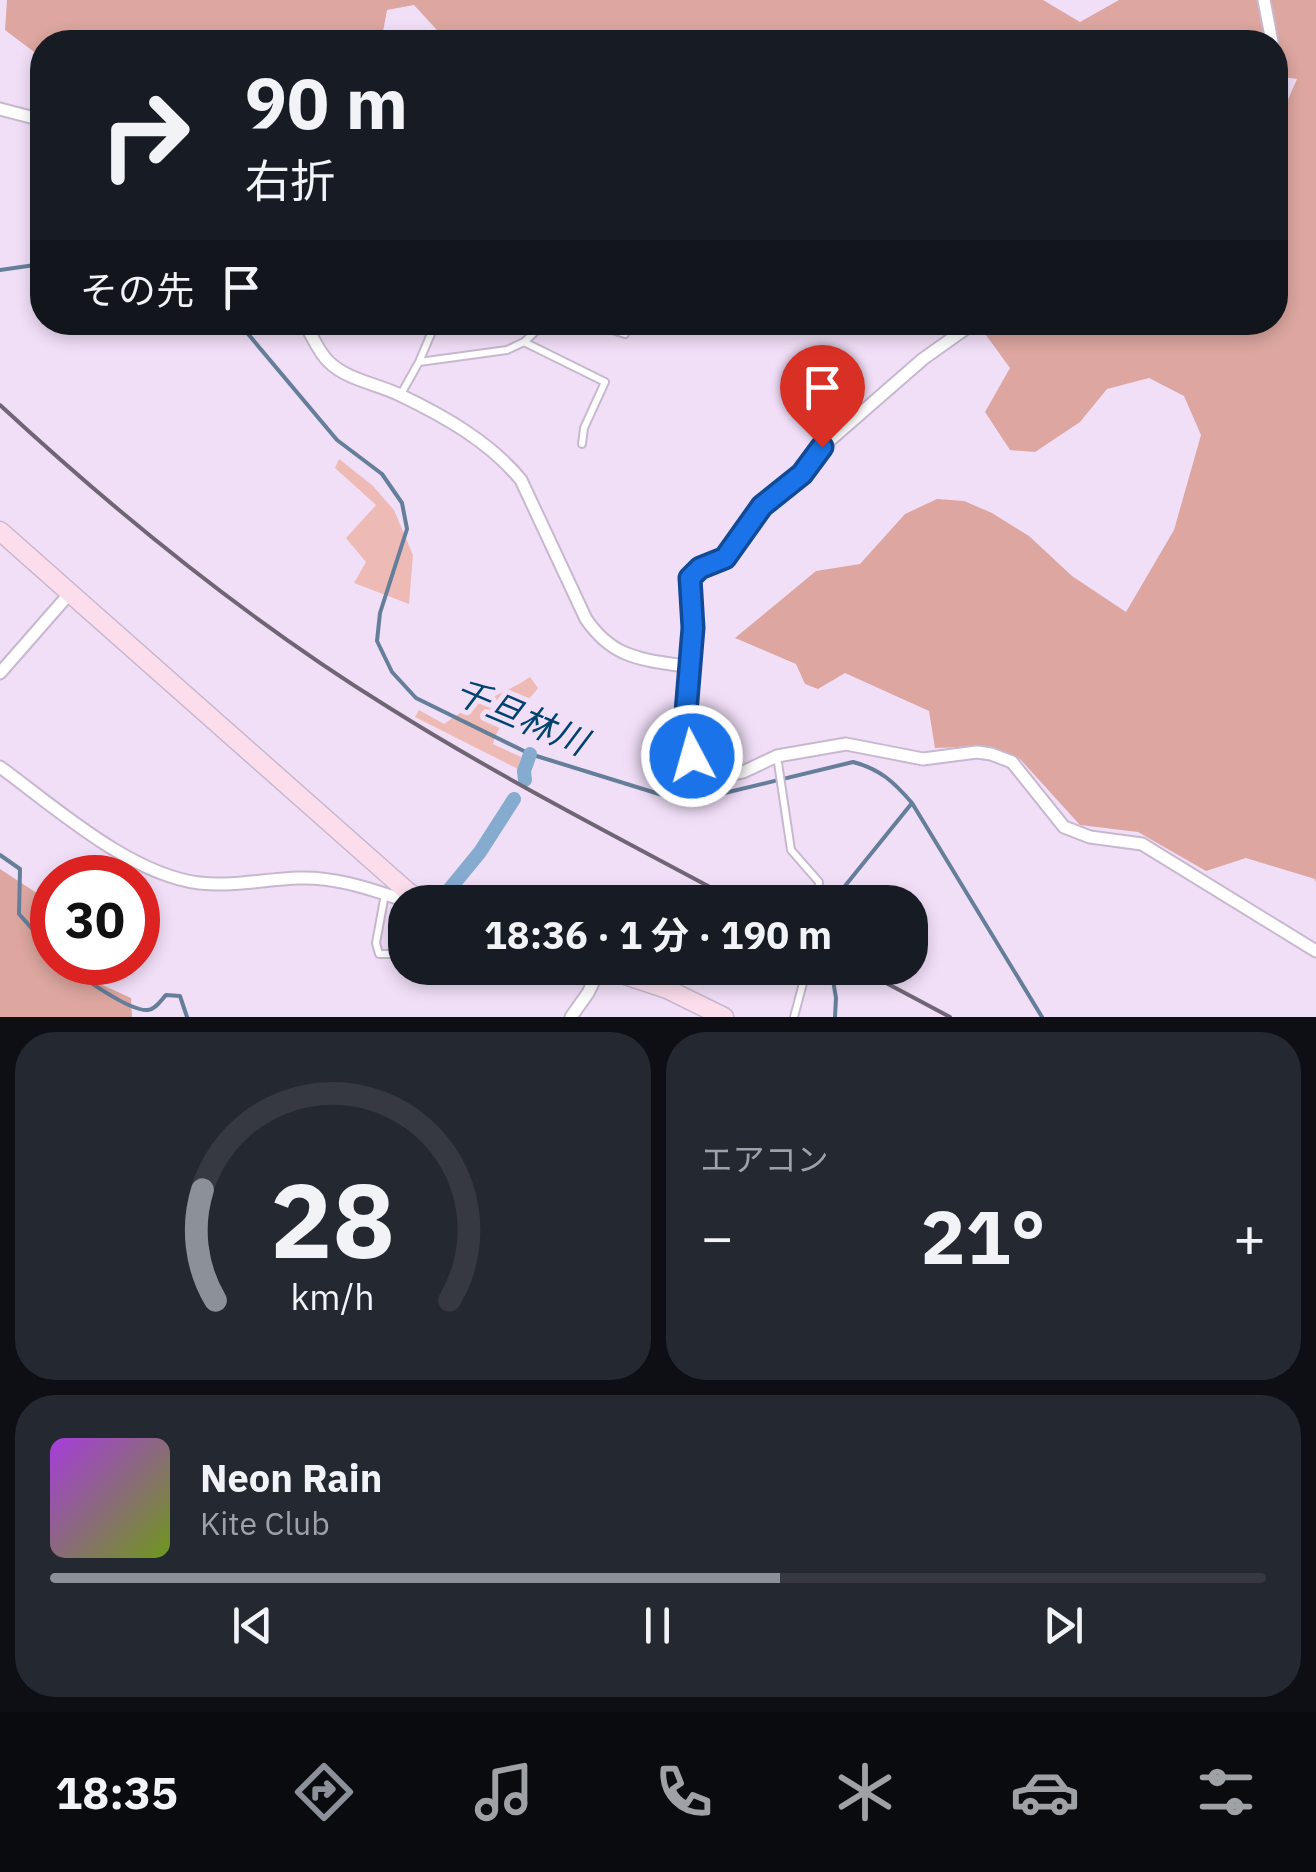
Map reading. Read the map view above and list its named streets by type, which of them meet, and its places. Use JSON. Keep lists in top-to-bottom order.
{
  "water": ["千旦林川"],
  "page": {
    "turn": ["90 m", "右折"],
    "then": "その先",
    "limit": "30",
    "trip": "18:36 · 1 分 · 190 m",
    "tile": "エアコン",
    "heat": ["−", "21°", "+"],
    "song": ["Neon Rain", "Kite Club"],
    "tabs": "18:35",
    "gauge": ["28", "km/h"]
  }
}
